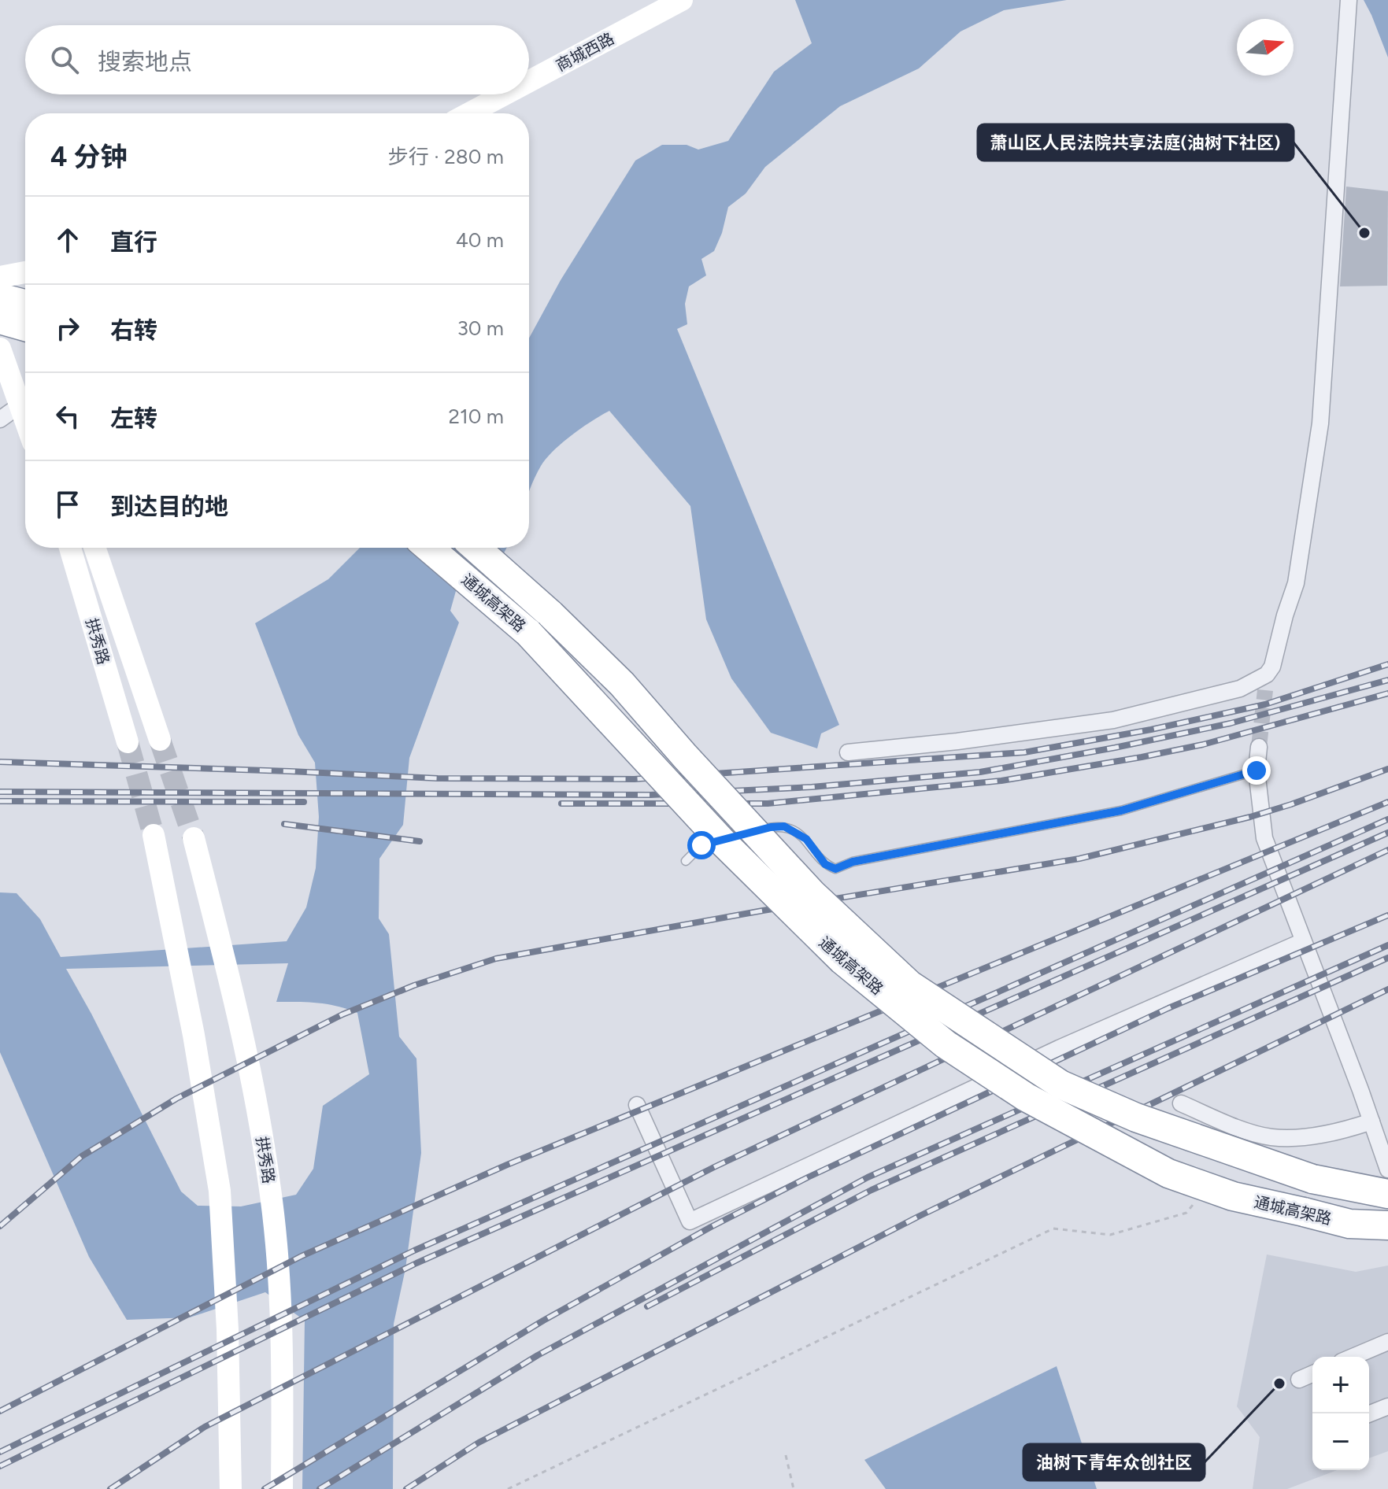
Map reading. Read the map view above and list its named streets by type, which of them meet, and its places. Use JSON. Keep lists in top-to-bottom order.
{
  "streets": {
    "highway": ["通城高架路"],
    "main road": ["商城西路", "拱秀路"]
  },
  "places": ["萧山区人民法院共享法庭(油树下社区)", "油树下青年众创社区"],
  "north": "right",
  "page": {
    "search": "搜索地点",
    "heading": ["4 分钟", "步行 · 280 m"],
    "list": [
      ["直行", "40 m"],
      ["右转", "30 m"],
      ["左转", "210 m"],
      "到达目的地"
    ],
    "map_buttons": ["+", "−"]
  }
}
